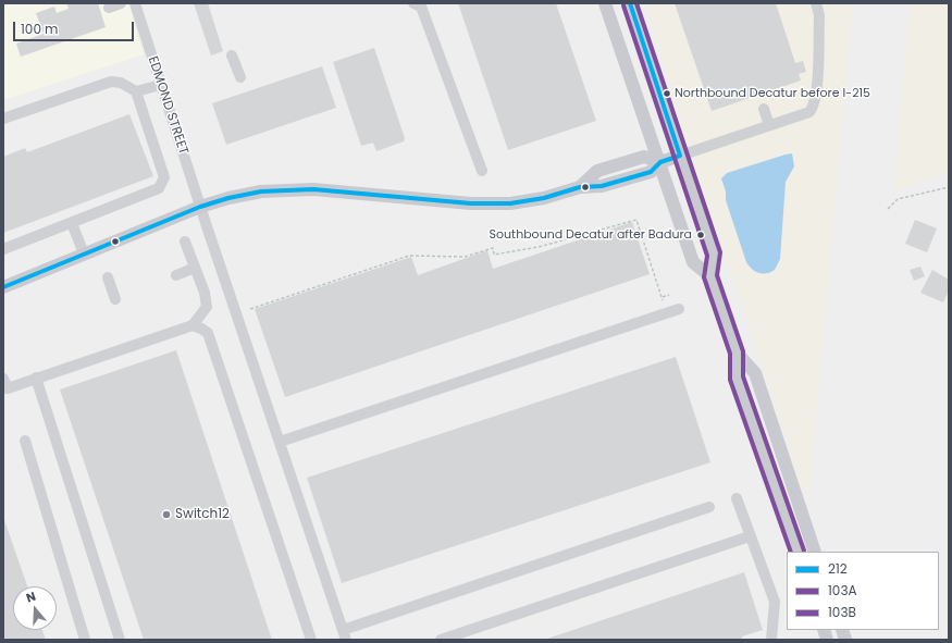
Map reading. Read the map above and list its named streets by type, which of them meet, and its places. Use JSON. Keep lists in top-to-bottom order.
{
  "streets": {
    "street": ["EDMOND STREET"]
  },
  "places": ["Northbound Decatur before I-215", "Southbound Decatur after Badura", "Switch12"],
  "lines": ["transit line 212", "transit line 103B", "transit line 103A"],
  "legend": ["212", "103A", "103B"],
  "scale_bar": "100 m",
  "north": "top"
}
